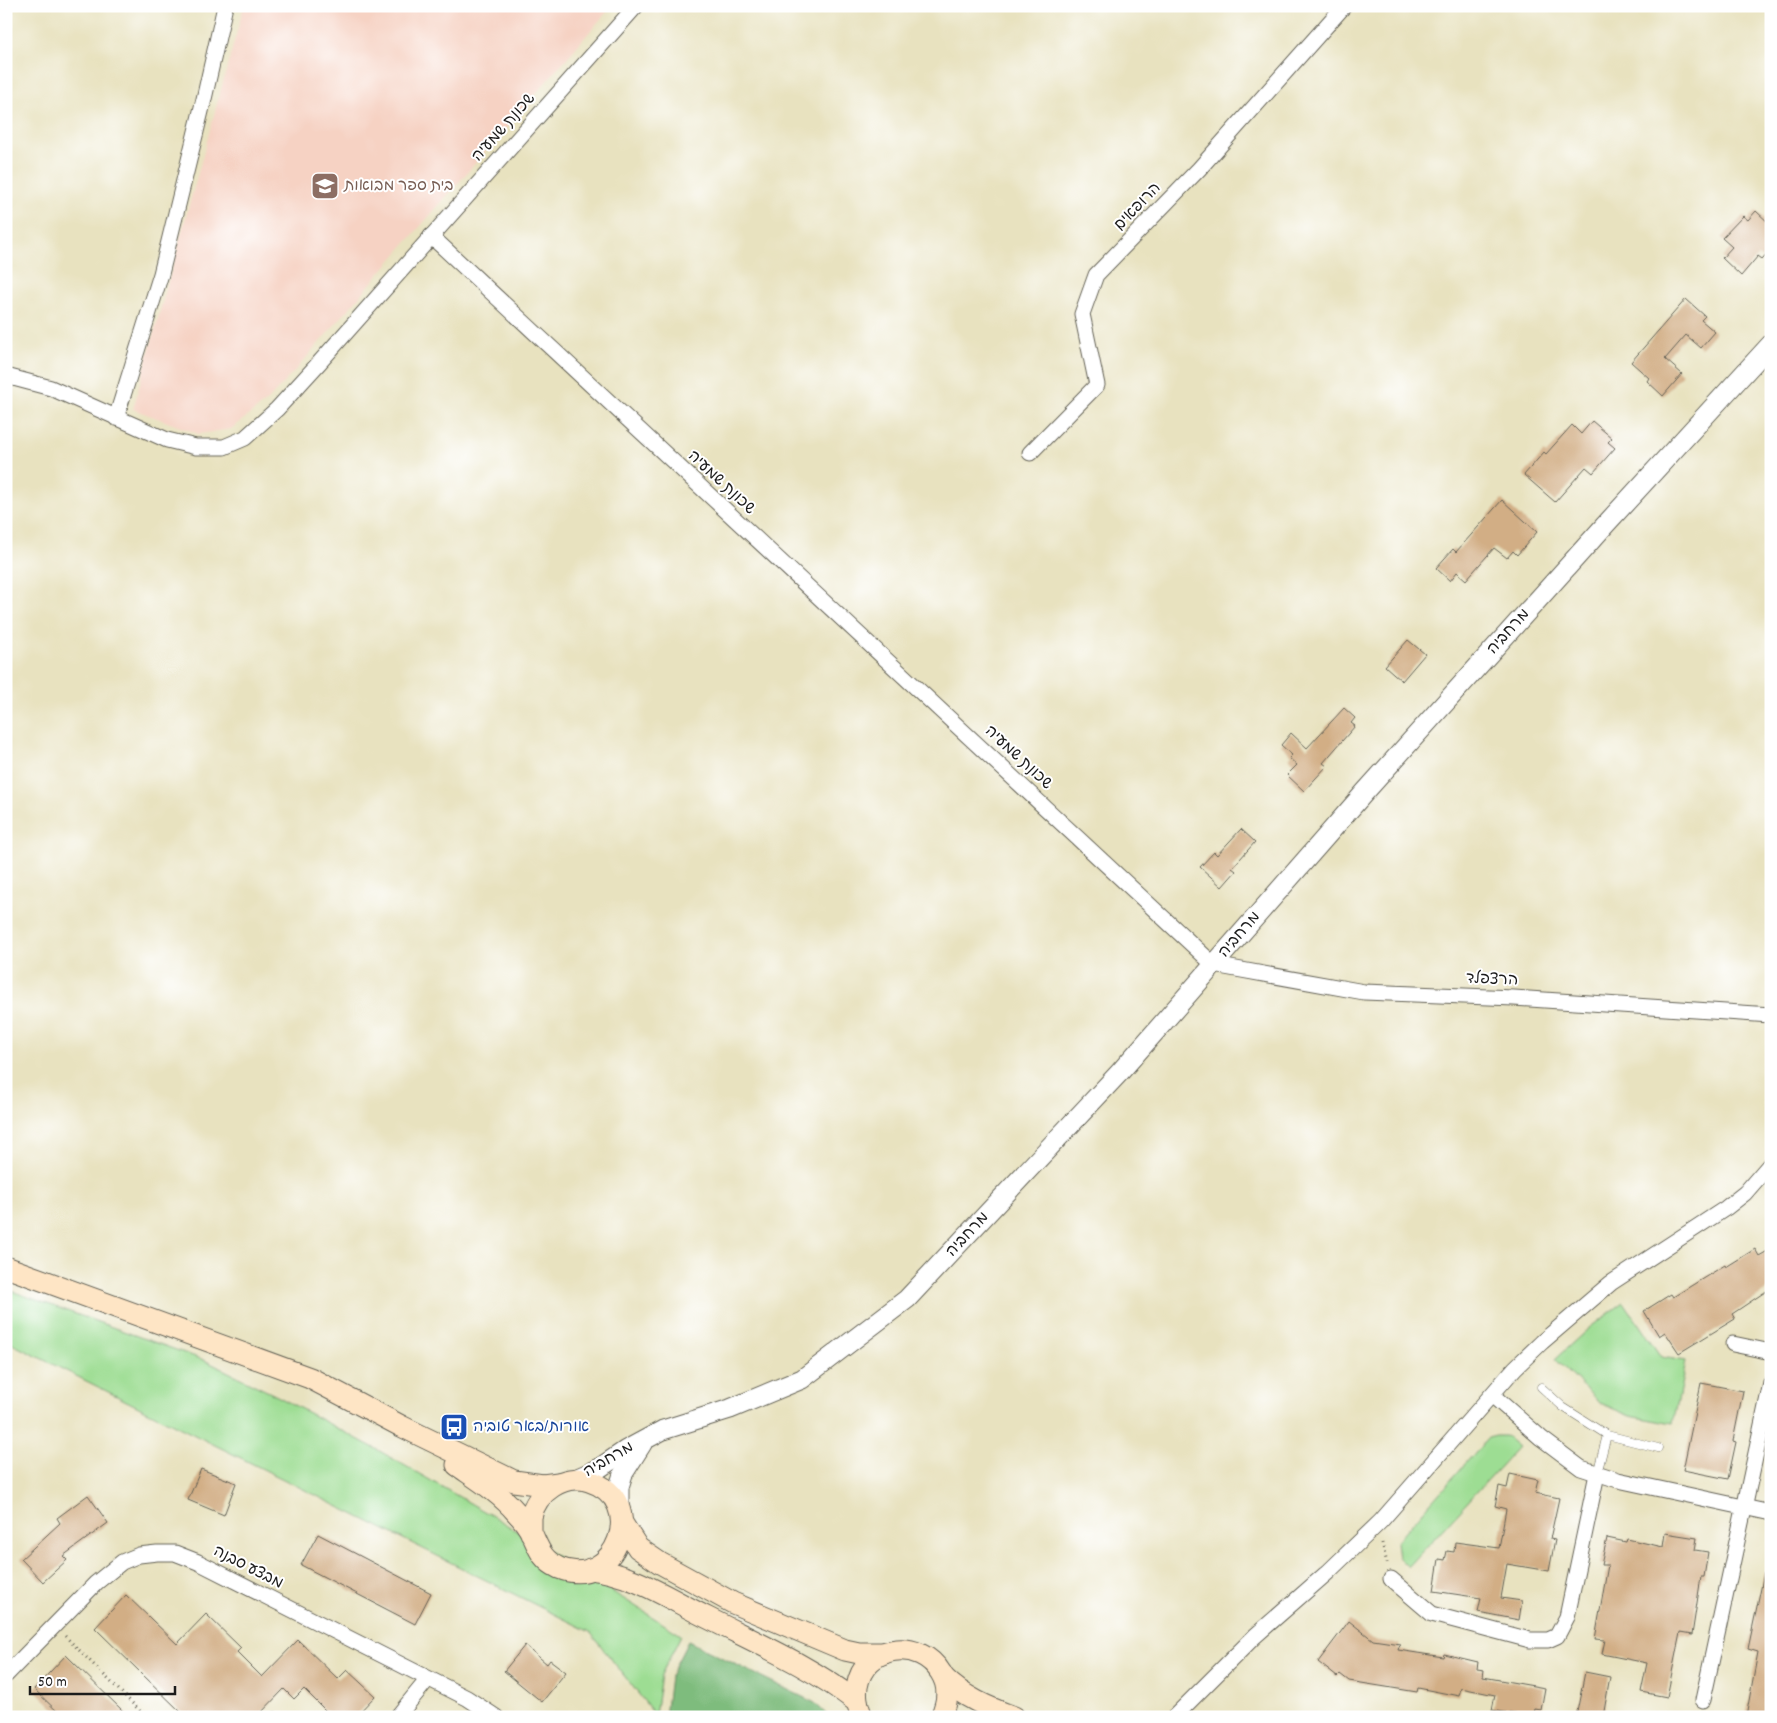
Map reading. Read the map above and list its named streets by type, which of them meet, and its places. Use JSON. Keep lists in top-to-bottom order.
{
  "streets": {
    "street": [
      "שכונת שמעיה",
      "הרופאים",
      "מרחביה",
      "הרצפלד",
      "מבצע סבנה"
    ]
  },
  "crossings": [
    ["שכונת שמעיה", "מרחביה"],
    ["שכונת שמעיה", "הרצפלד"],
    ["מרחביה", "הרצפלד"]
  ],
  "places": {
    "school or university": ["בית ספר מבואות"],
    "bus stop": ["אורות/באר טוביה"]
  },
  "scale_bar": "50 m"
}
